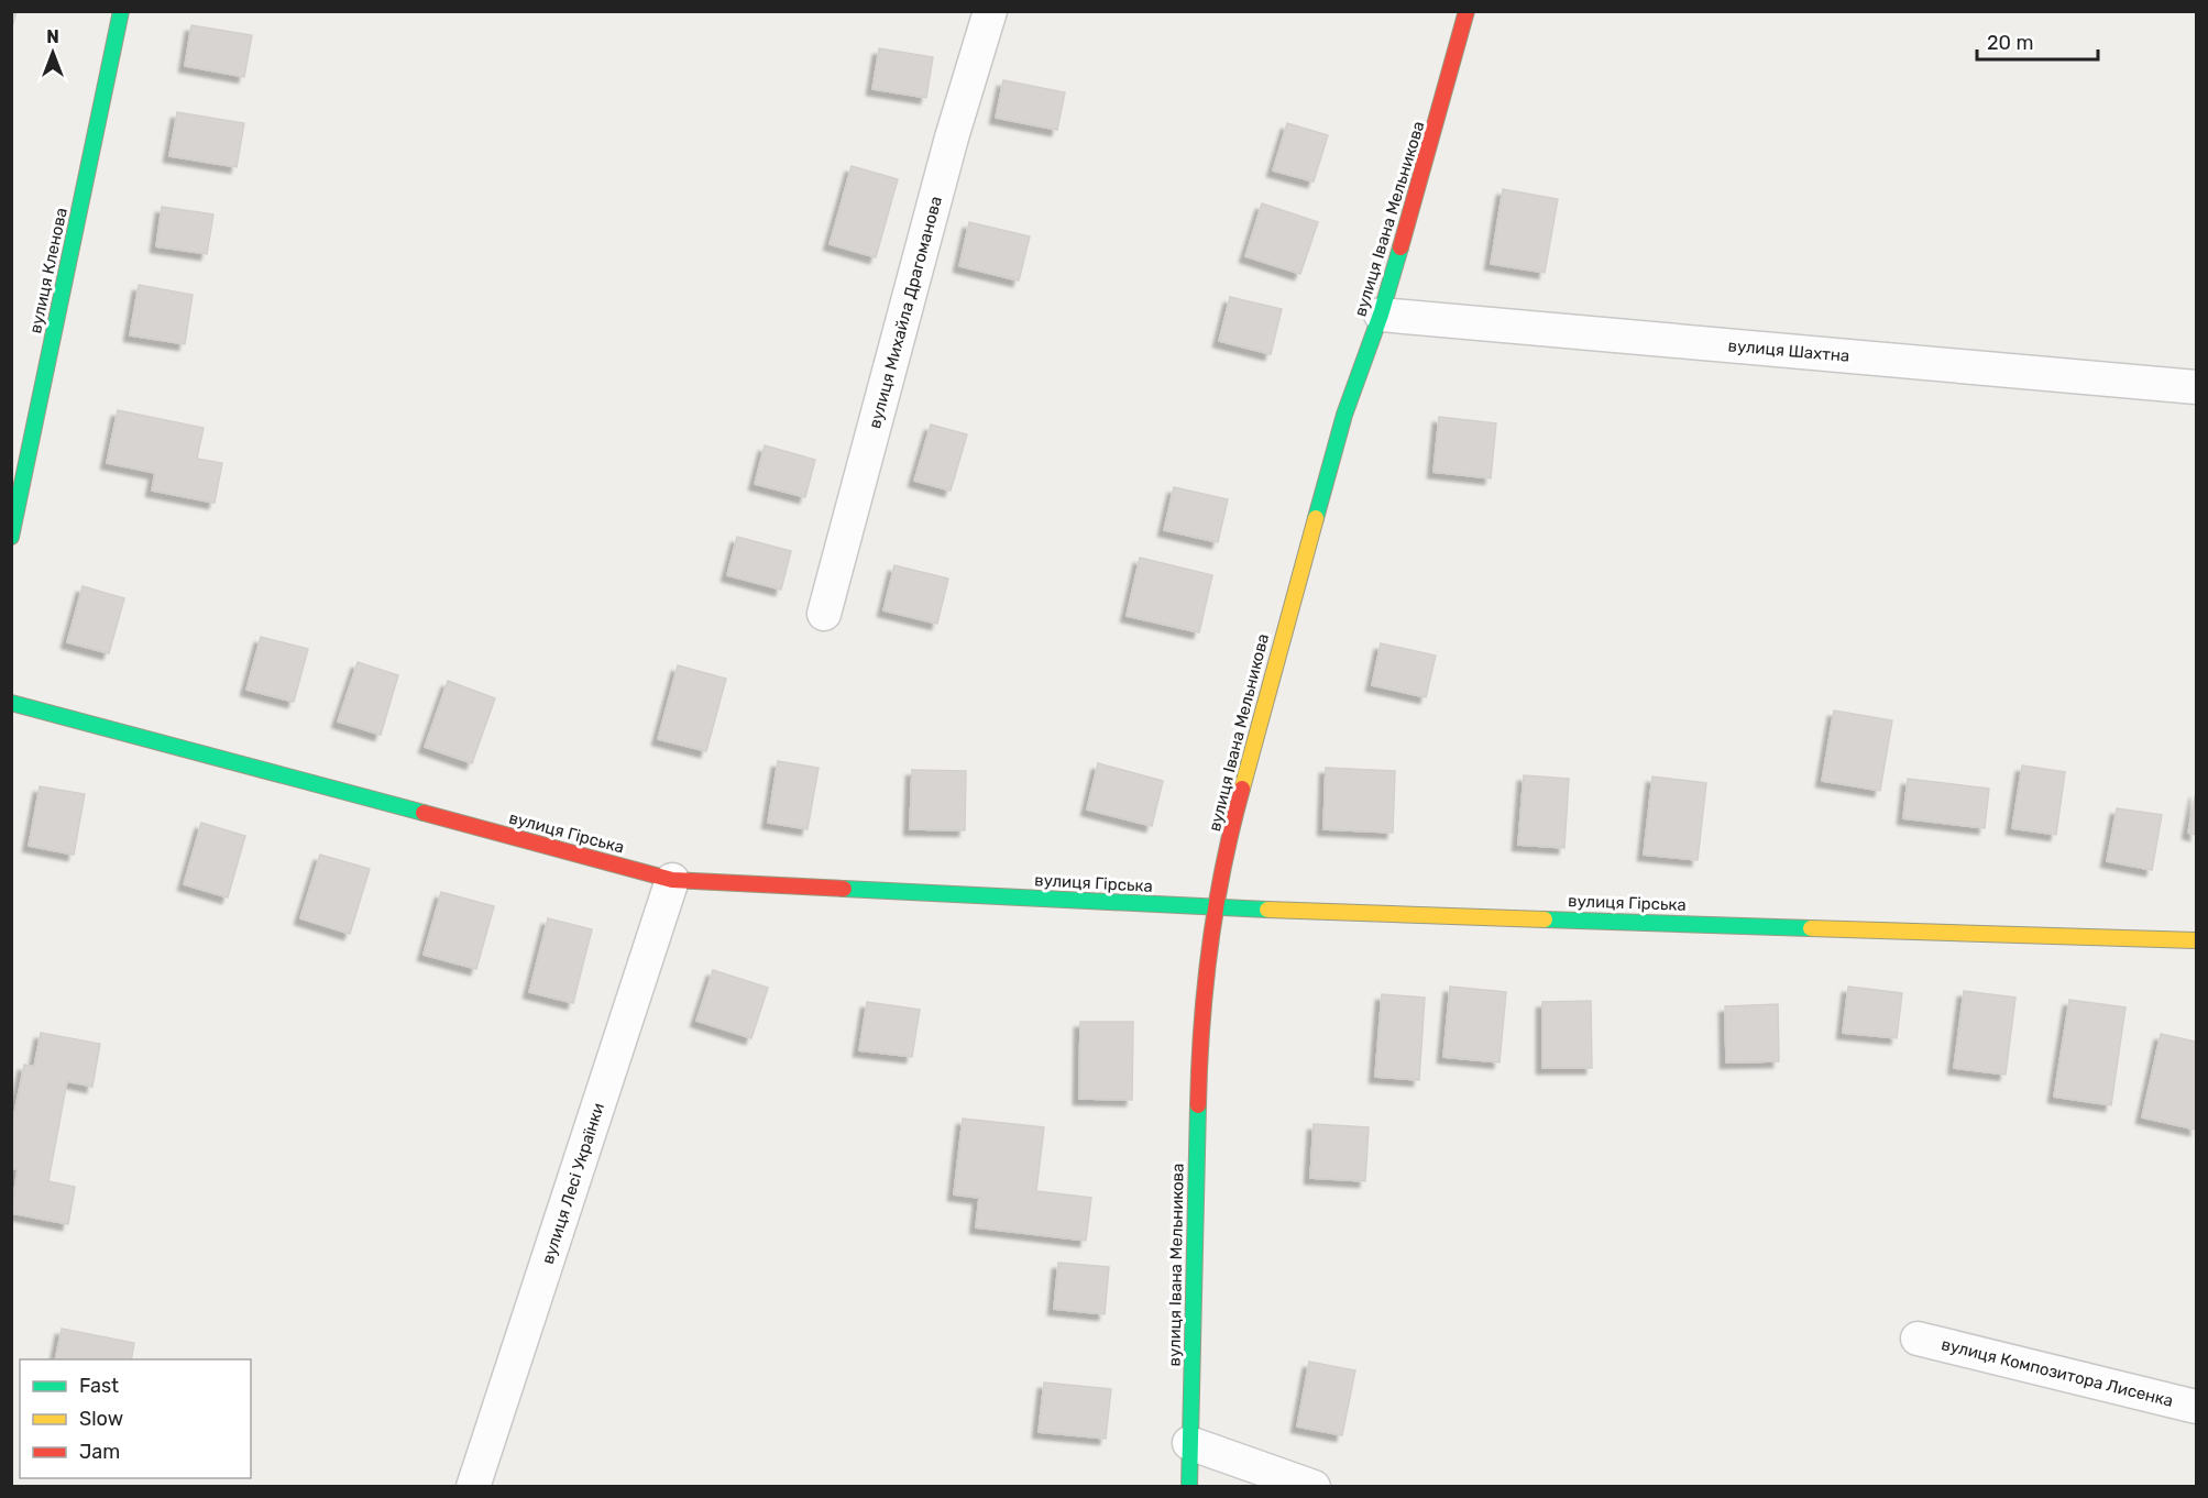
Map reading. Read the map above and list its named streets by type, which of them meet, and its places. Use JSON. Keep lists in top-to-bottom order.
{
  "streets": {
    "street": [
      "вулиця Івана Мельникова",
      "вулиця Кленова",
      "вулиця Михайла Драгоманова",
      "вулиця Шахтна",
      "вулиця Гірська",
      "вулиця Лесі Українки",
      "вулиця Композитора Лисенка"
    ]
  },
  "crossings": [
    ["вулиця Івана Мельникова", "вулиця Шахтна"],
    ["вулиця Івана Мельникова", "вулиця Гірська"],
    ["вулиця Гірська", "вулиця Лесі Українки"]
  ],
  "legend": ["Fast", "Slow", "Jam"],
  "scale_bar": "20 m",
  "north": "top"
}
